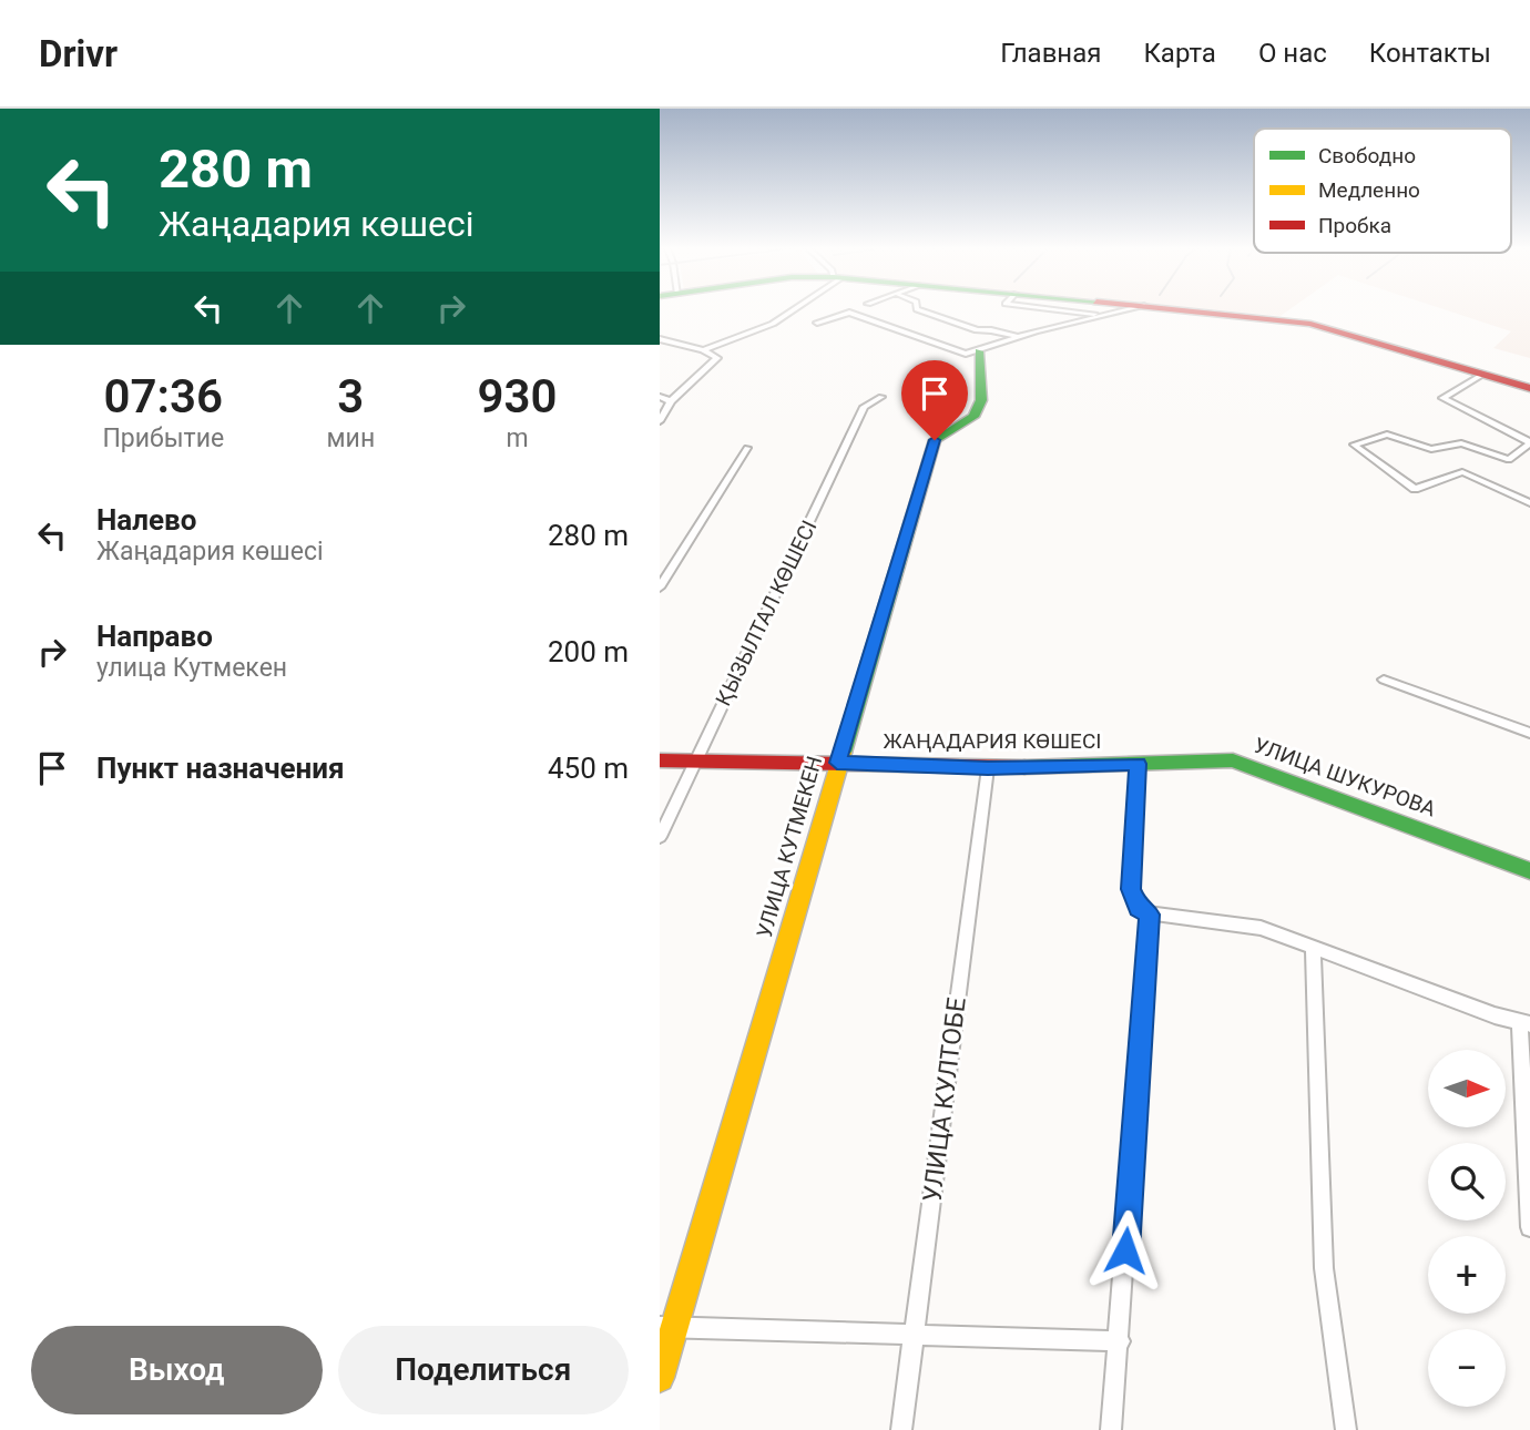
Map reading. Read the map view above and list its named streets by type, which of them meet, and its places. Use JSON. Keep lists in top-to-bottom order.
{
  "streets": {
    "street": [
      "ҚЫЗЫЛТАЛ КӨШЕСІ",
      "ЖАҢАДАРИЯ КӨШЕСІ",
      "УЛИЦА ШУКУРОВА",
      "УЛИЦА КУТМЕКЕН",
      "УЛИЦА КУЛТОБЕ"
    ]
  },
  "crossings": [
    ["ҚЫЗЫЛТАЛ КӨШЕСІ", "ЖАҢАДАРИЯ КӨШЕСІ"],
    ["ЖАҢАДАРИЯ КӨШЕСІ", "УЛИЦА ШУКУРОВА"],
    ["ЖАҢАДАРИЯ КӨШЕСІ", "УЛИЦА КУТМЕКЕН"],
    ["ЖАҢАДАРИЯ КӨШЕСІ", "УЛИЦА КУЛТОБЕ"]
  ],
  "legend": ["Свободно", "Медленно", "Пробка"],
  "north": "right",
  "page": {
    "header": "Drivr",
    "nav": [
      "Главная",
      "Карта",
      "О нас",
      "Контакты"
    ],
    "turn": ["280 m", "Жаңадария көшесі"],
    "eta": [
      "07:36",
      "Прибытие",
      "3",
      "мин",
      "930",
      "m"
    ],
    "list": [
      {
        "name": "Налево",
        "note": "Жаңадария көшесі",
        "value": "280 m"
      },
      {
        "name": "Направо",
        "note": "улица Кутмекен",
        "value": "200 m"
      },
      {
        "name": "Пункт назначения",
        "value": "450 m"
      }
    ],
    "map_buttons": ["+", "−"],
    "buttons": ["Выход", "Поделиться"]
  }
}
